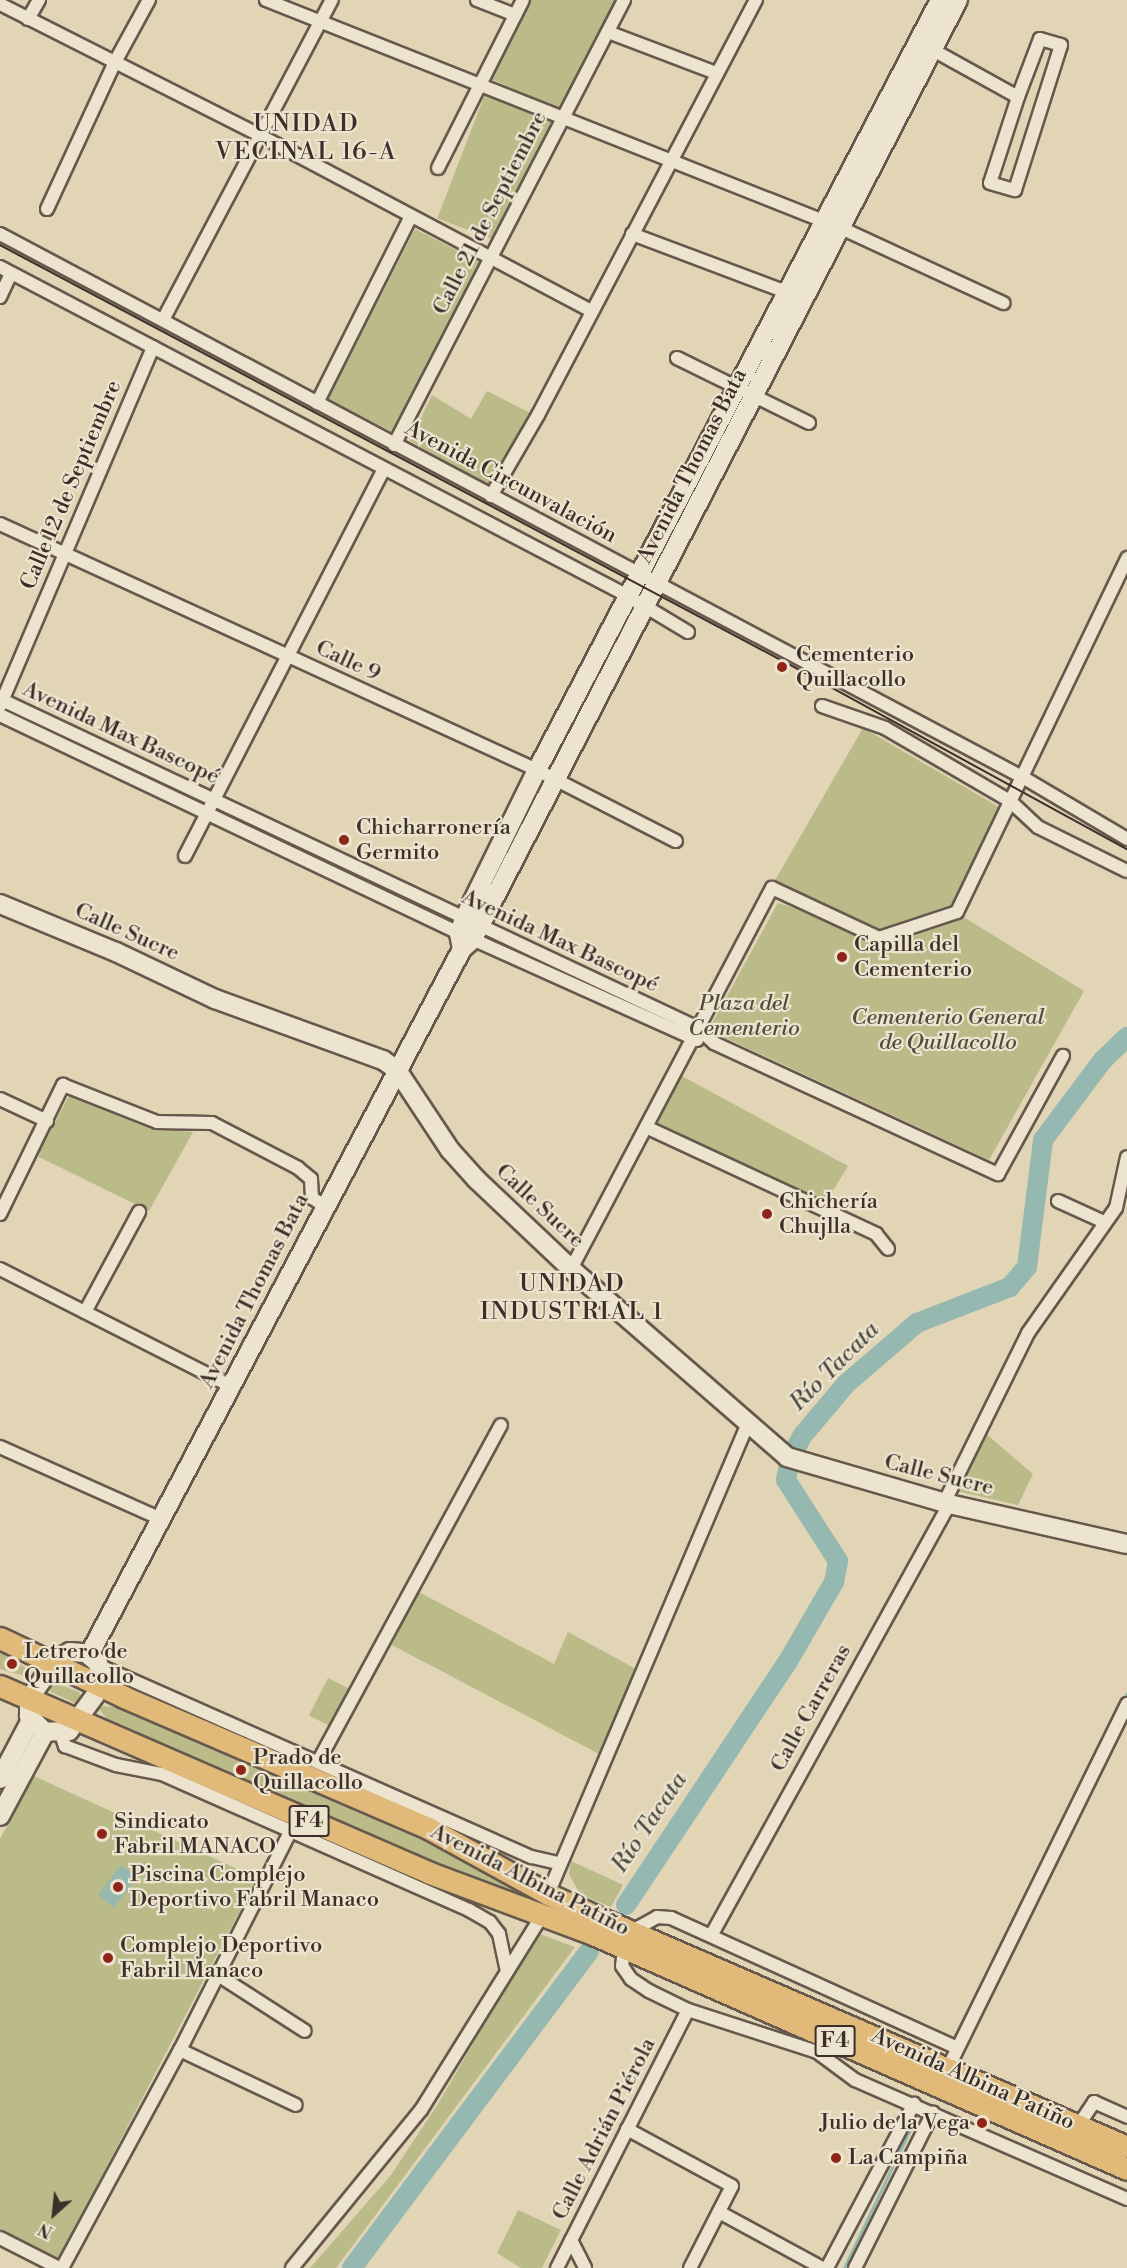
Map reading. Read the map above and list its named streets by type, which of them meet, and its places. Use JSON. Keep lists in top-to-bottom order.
{
  "streets": {
    "highway": ["F4", "Avenida Albina Patiño"],
    "main road": ["Avenida Thomas Bata", "Calle Sucre"],
    "street": [
      "Calle 21 de Septiembre",
      "Avenida Circunvalación",
      "Calle 12 de Septiembre",
      "Calle 9",
      "Avenida Max Bascopé",
      "Calle Carreras",
      "Calle Adrián Piérola"
    ]
  },
  "crossings": [
    ["Calle 21 de Septiembre", "Avenida Circunvalación"],
    ["Avenida Thomas Bata", "Avenida Circunvalación"],
    ["Avenida Thomas Bata", "Calle 9"],
    ["Avenida Thomas Bata", "Avenida Max Bascopé"],
    ["Avenida Thomas Bata", "Calle Sucre"],
    ["Avenida Thomas Bata", "Avenida Albina Patiño"],
    ["Avenida Circunvalación", "Calle 12 de Septiembre"],
    ["Calle 12 de Septiembre", "Calle 9"],
    ["Calle 12 de Septiembre", "Avenida Max Bascopé"],
    ["Calle Sucre", "Calle Carreras"]
  ],
  "districts": ["UNIDAD VECINAL 16-A", "UNIDAD INDUSTRIAL 1"],
  "water": ["Río Tacata"],
  "parks": ["Plaza del Cementerio", "Cementerio General de Quillacollo"],
  "places": [
    "Cementerio Quillacollo",
    "Chicharronería Germito",
    "Capilla del Cementerio",
    "Chichería Chujlla",
    "Letrero de Quillacollo",
    "Prado de Quillacollo",
    "Sindicato Fabril MANACO",
    "Piscina Complejo Deportivo Fabril Manaco",
    "Complejo Deportivo Fabril Manaco",
    "Julio de la Vega",
    "La Campiña"
  ],
  "north": "bottom left"
}
